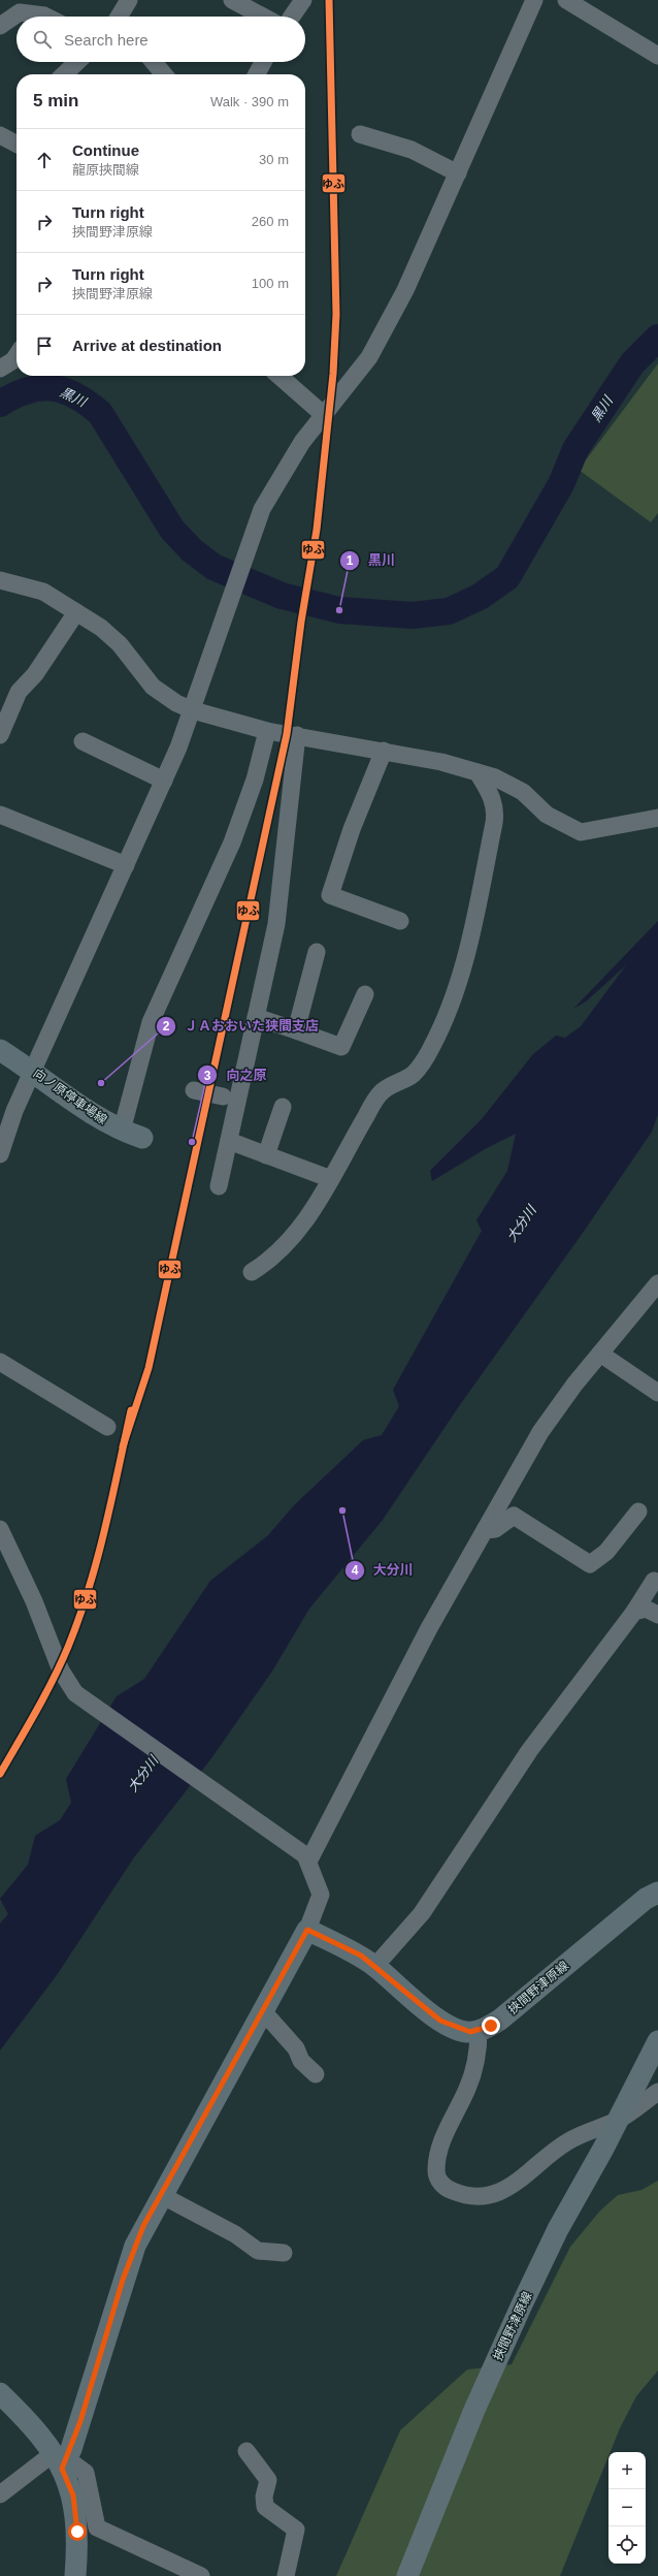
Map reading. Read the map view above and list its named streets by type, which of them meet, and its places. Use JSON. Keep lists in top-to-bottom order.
{
  "streets": {
    "main road": ["向ノ原停車場線", "挾間野津原線"]
  },
  "water": ["黒川", "大分川"],
  "places": [
    "黒川",
    "ＪＡおおいた狭間支店",
    "向之原",
    "大分川"
  ],
  "lines": ["transit line ゆふ"],
  "page": {
    "search": "Search here",
    "heading": ["5 min", "Walk · 390 m"],
    "list": [
      ["Continue", "龍原挾間線", "30 m"],
      ["Turn right", "挾間野津原線", "260 m"],
      ["Turn right", "挾間野津原線", "100 m"],
      "Arrive at destination"
    ],
    "map_buttons": ["+", "−"]
  }
}
